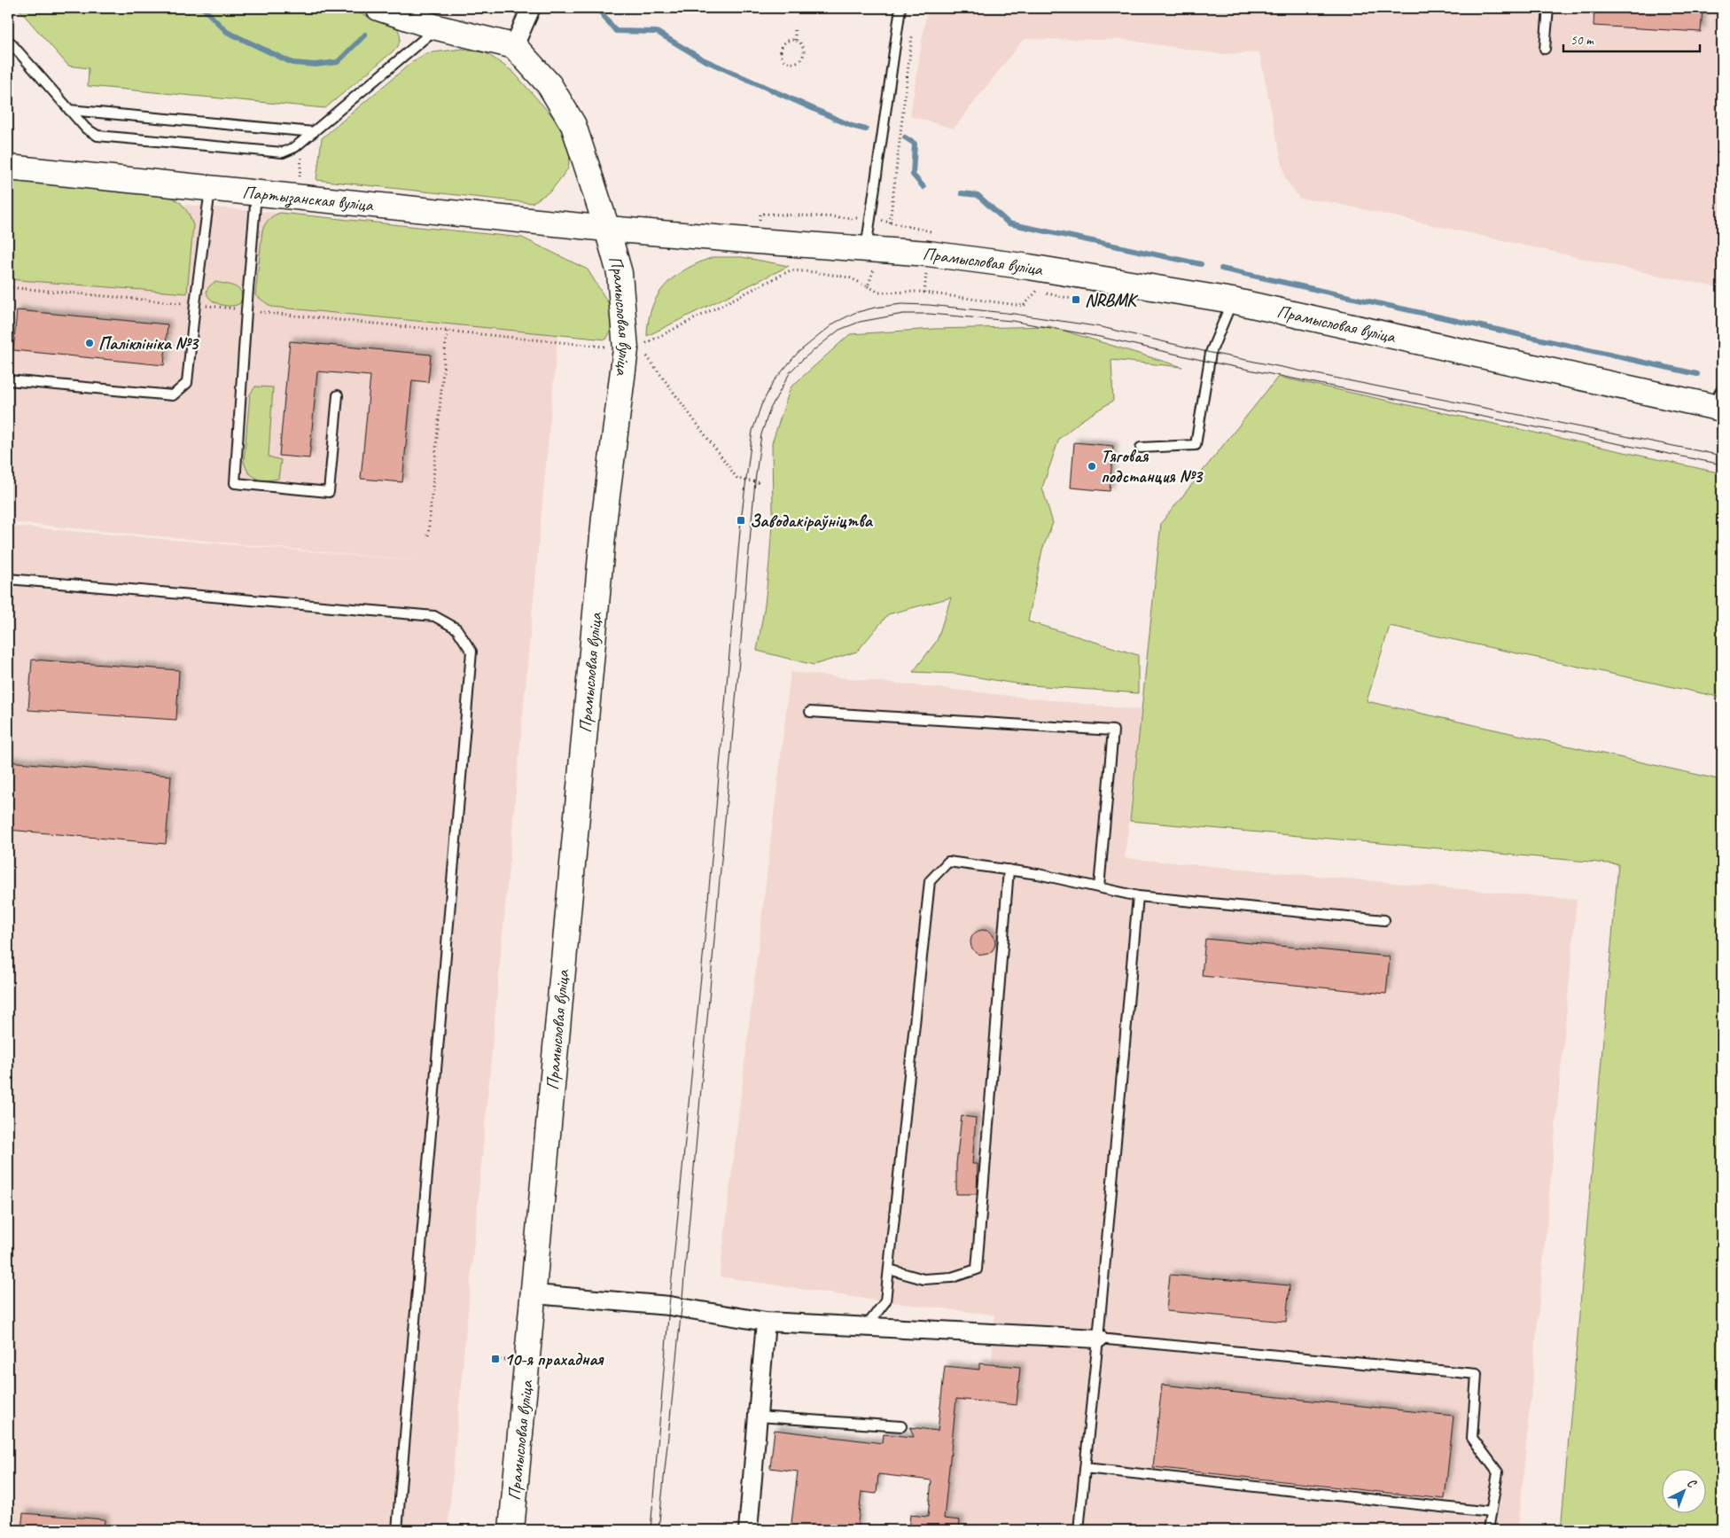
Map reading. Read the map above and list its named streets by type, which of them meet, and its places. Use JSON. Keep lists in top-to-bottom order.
{
  "streets": {
    "main road": ["Партызанская вуліца", "Прамысловая вуліца"]
  },
  "crossings": [
    ["Партызанская вуліца", "Прамысловая вуліца"]
  ],
  "places": {
    "transit": ["NRBMK", "Заводакіраўніцтва", "10-я прахадная"],
    "other": ["Паліклініка №3", "Тяговая подстанция №3"]
  },
  "scale_bar": "50 m",
  "north": "top right"
}
